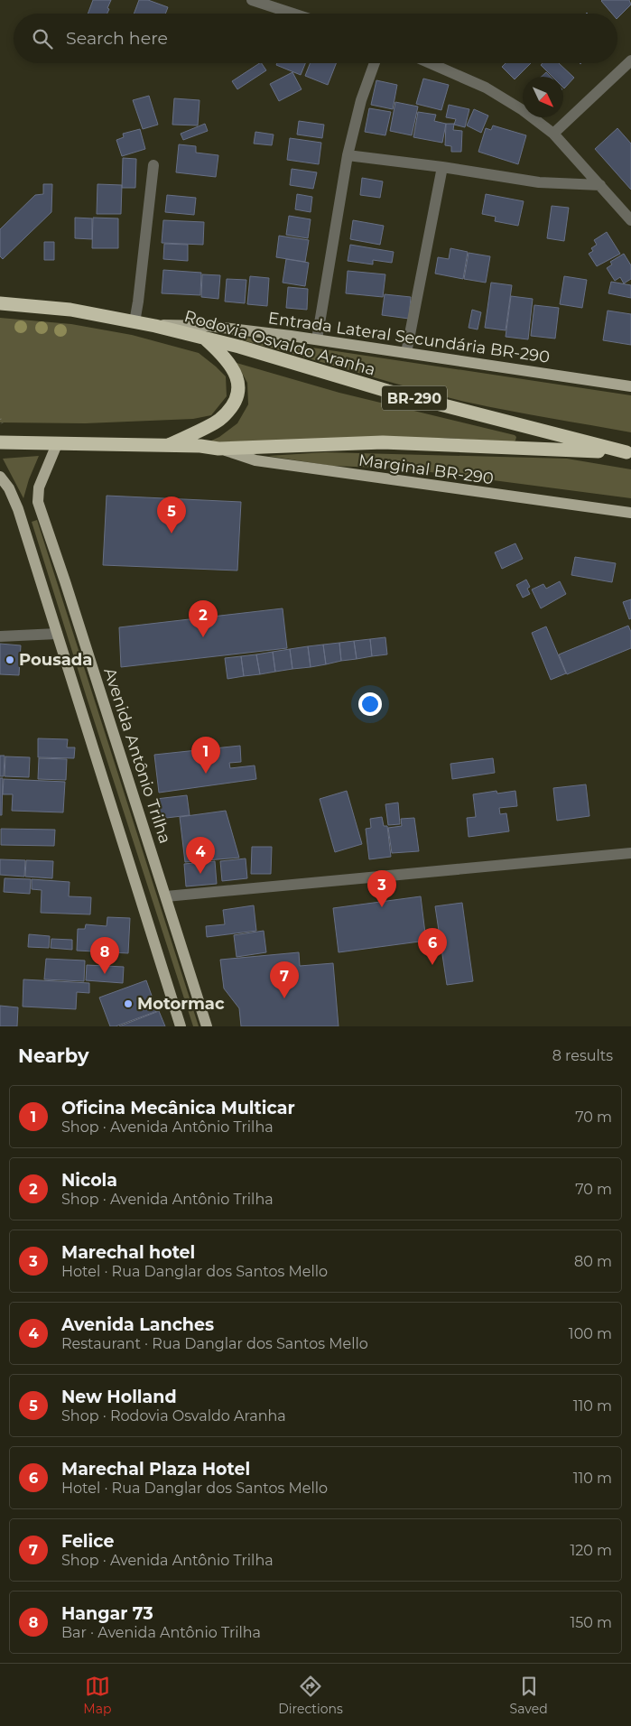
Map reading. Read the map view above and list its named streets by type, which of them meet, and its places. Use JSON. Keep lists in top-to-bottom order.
{
  "streets": {
    "highway": ["Rodovia Osvaldo Aranha", "BR-290"],
    "main road": ["Entrada Lateral Secundária BR-290", "Marginal BR-290", "Avenida Antônio Trilha"]
  },
  "crossings": [
    ["Entrada Lateral Secundária BR-290", "Rodovia Osvaldo Aranha"],
    ["Rodovia Osvaldo Aranha", "BR-290"],
    ["Rodovia Osvaldo Aranha", "Marginal BR-290"],
    ["Rodovia Osvaldo Aranha", "Avenida Antônio Trilha"]
  ],
  "places": ["Pousada", "Motormac"],
  "north": "bottom right",
  "page": {
    "search": "Search here",
    "pins": [
      "5",
      "2",
      "1",
      "4",
      "3",
      "6",
      "8",
      "7"
    ],
    "heading": ["Nearby", "8 results"],
    "list": [
      {
        "mark": "1",
        "name": "Oficina Mecânica Multicar",
        "note": "Shop · Avenida Antônio Trilha",
        "value": "70 m"
      },
      {
        "mark": "2",
        "name": "Nicola",
        "note": "Shop · Avenida Antônio Trilha",
        "value": "70 m"
      },
      {
        "mark": "3",
        "name": "Marechal hotel",
        "note": "Hotel · Rua Danglar dos Santos Mello",
        "value": "80 m"
      },
      {
        "mark": "4",
        "name": "Avenida Lanches",
        "note": "Restaurant · Rua Danglar dos Santos Mello",
        "value": "100 m"
      },
      {
        "mark": "5",
        "name": "New Holland",
        "note": "Shop · Rodovia Osvaldo Aranha",
        "value": "110 m"
      },
      {
        "mark": "6",
        "name": "Marechal Plaza Hotel",
        "note": "Hotel · Rua Danglar dos Santos Mello",
        "value": "110 m"
      },
      {
        "mark": "7",
        "name": "Felice",
        "note": "Shop · Avenida Antônio Trilha",
        "value": "120 m"
      },
      {
        "mark": "8",
        "name": "Hangar 73",
        "note": "Bar · Avenida Antônio Trilha",
        "value": "150 m"
      }
    ],
    "nav": ["Map", "Directions", "Saved"]
  }
}
